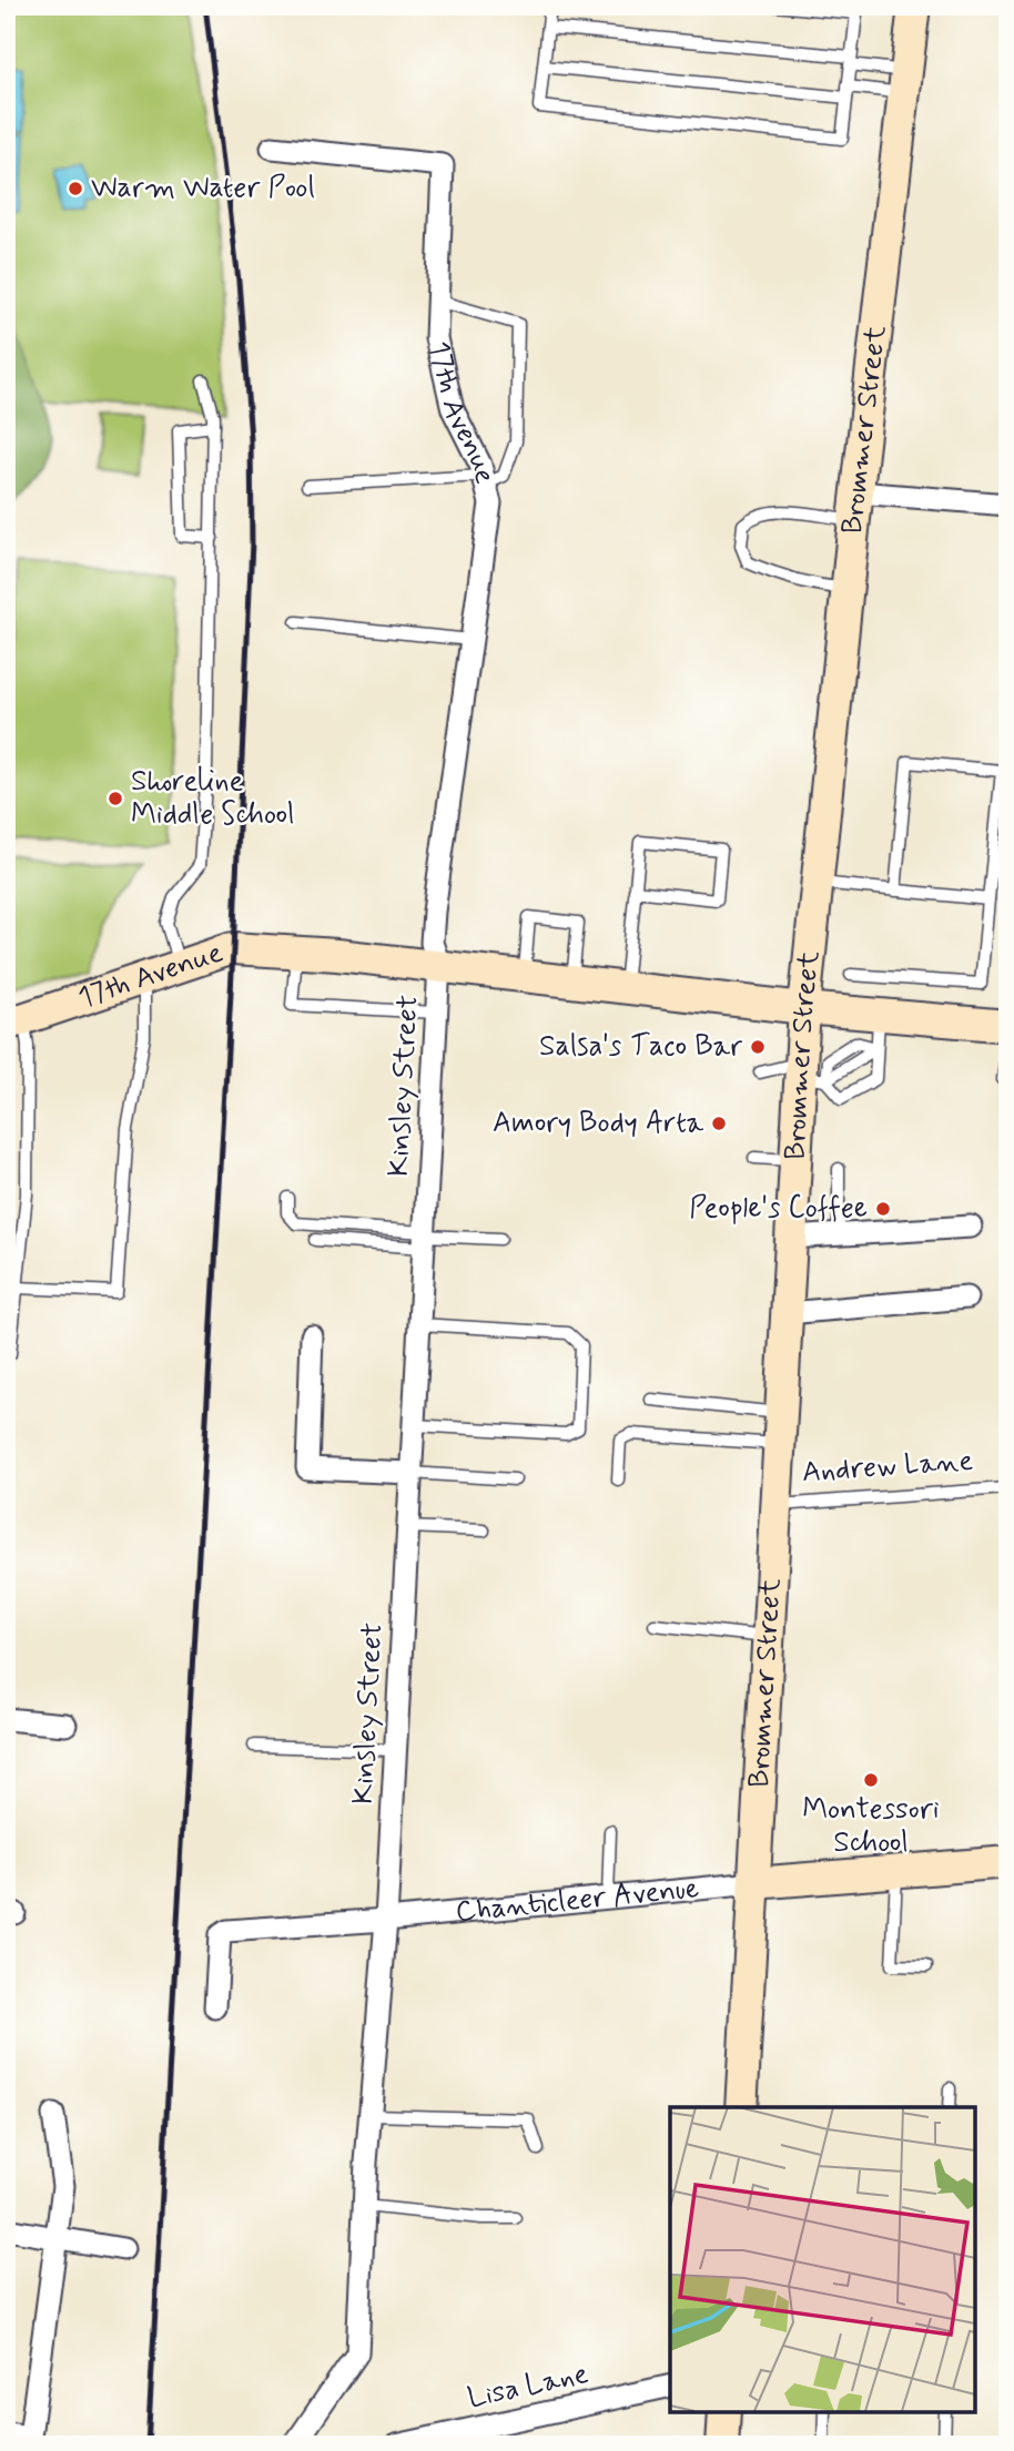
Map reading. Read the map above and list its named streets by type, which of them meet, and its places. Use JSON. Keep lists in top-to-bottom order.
{
  "streets": {
    "main road": ["17th Avenue", "Brommer Street", "Chanticleer Avenue"],
    "street": ["Kinsley Street", "Lisa Lane"],
    "lane": ["Andrew Lane"]
  },
  "crossings": [
    ["17th Avenue", "Brommer Street"],
    ["17th Avenue", "Kinsley Street"],
    ["Brommer Street", "Andrew Lane"],
    ["Brommer Street", "Chanticleer Avenue"],
    ["Kinsley Street", "Chanticleer Avenue"]
  ],
  "places": [
    "Warm Water Pool",
    "Shoreline Middle School",
    "Salsa's Taco Bar",
    "Amory Body Arta",
    "People's Coffee",
    "Montessori School"
  ]
}
